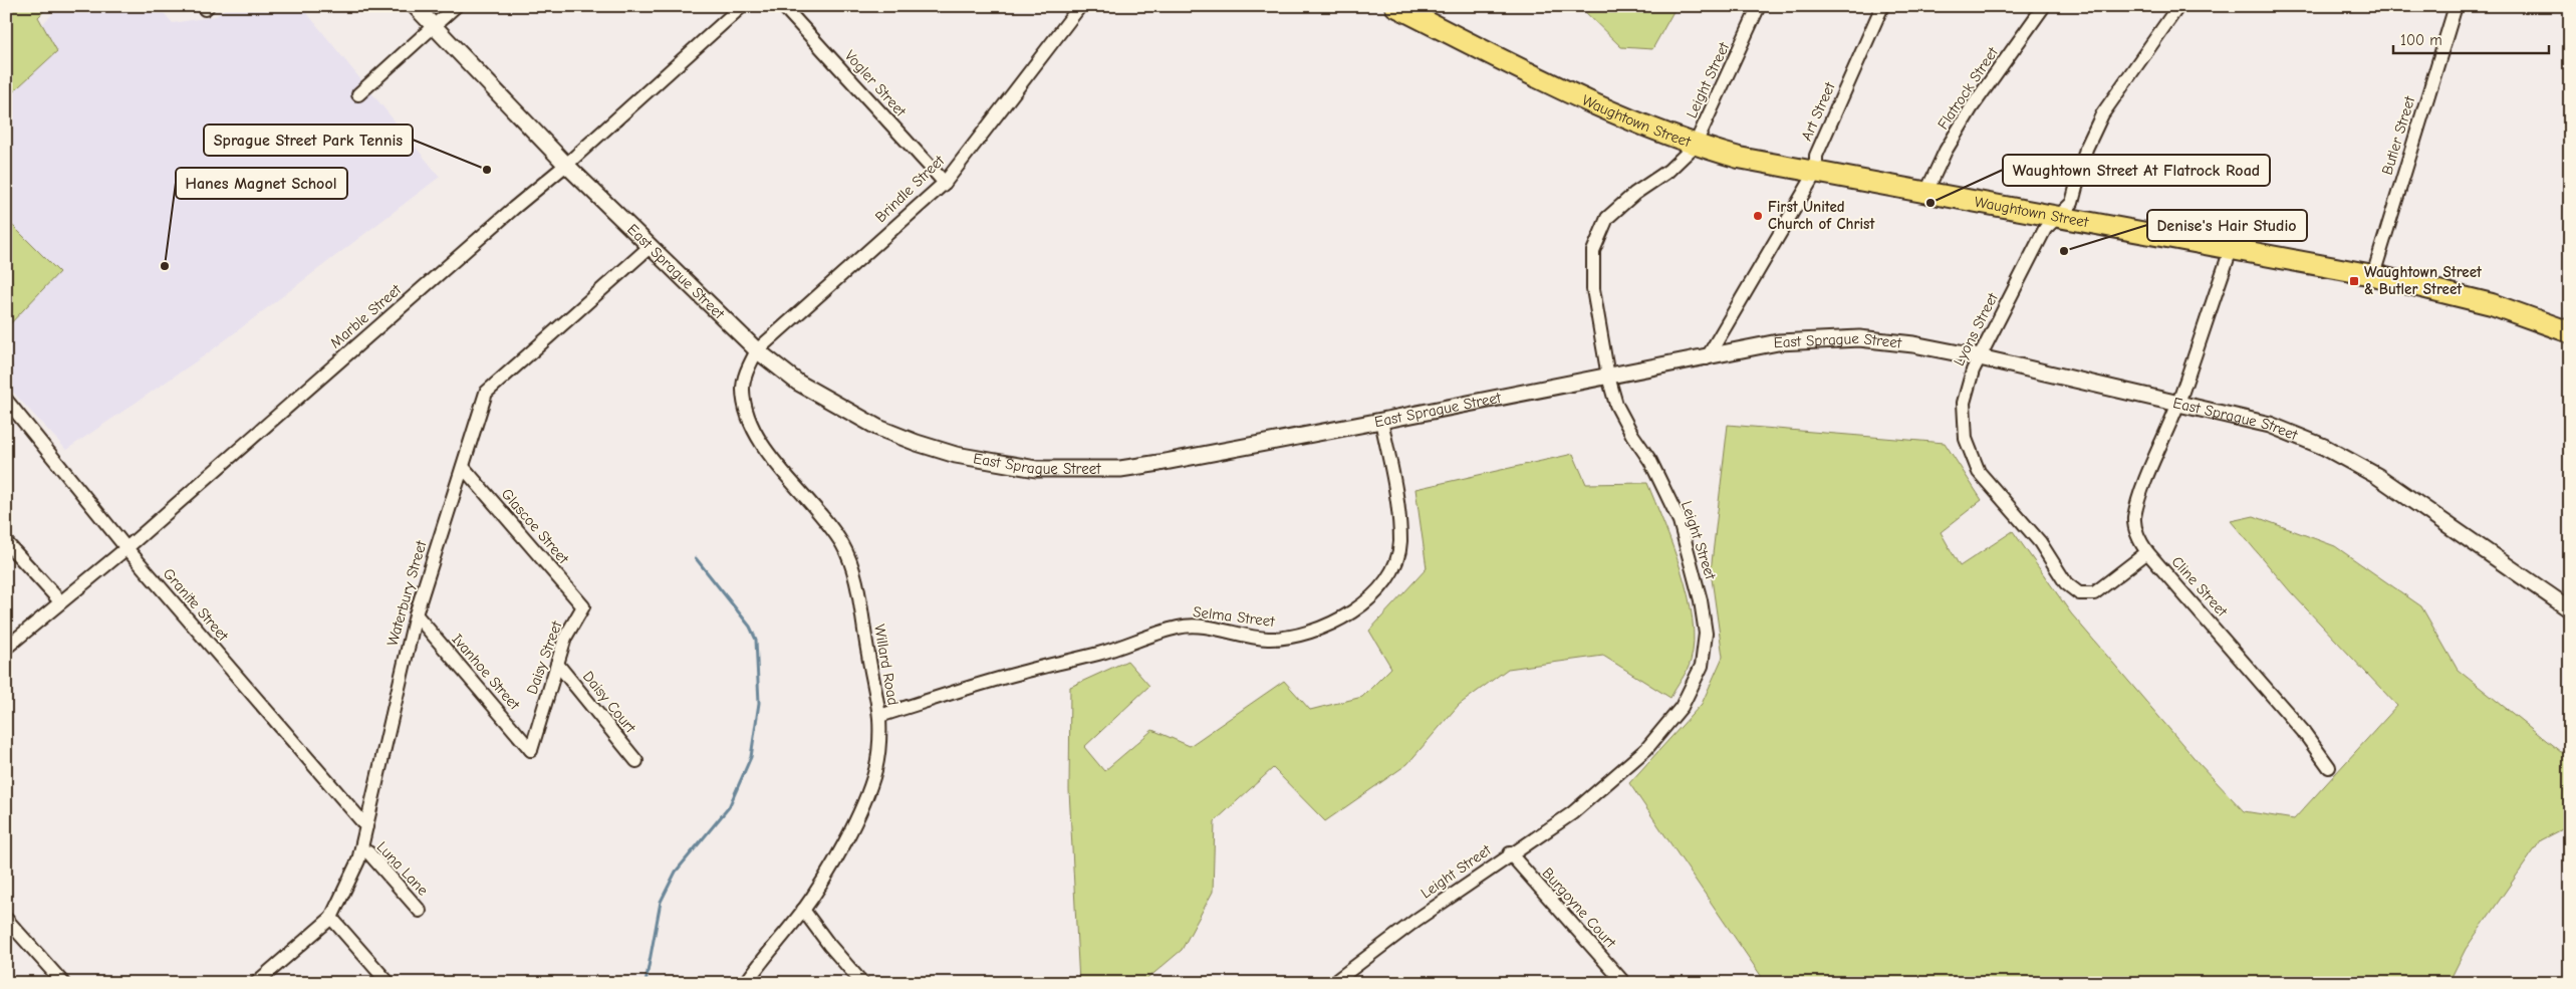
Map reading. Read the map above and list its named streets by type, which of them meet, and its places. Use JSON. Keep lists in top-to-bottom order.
{
  "streets": {
    "main road": ["Waughtown Street"],
    "street": [
      "Leight Street",
      "Vogler Street",
      "Flatrock Street",
      "Art Street",
      "Butler Street",
      "Brindle Street",
      "East Sprague Street",
      "Marble Street",
      "Lyons Street",
      "Glascoe Street",
      "Cline Street",
      "Waterbury Street",
      "Granite Street",
      "Selma Street",
      "Daisy Street",
      "Willard Road",
      "Ivanhoe Street",
      "Daisy Court",
      "Luna Lane",
      "Burgoyne Court"
    ]
  },
  "crossings": [
    ["Leight Street", "Waughtown Street"],
    ["Leight Street", "East Sprague Street"],
    ["Leight Street", "Burgoyne Court"],
    ["Vogler Street", "Brindle Street"],
    ["Flatrock Street", "Waughtown Street"],
    ["Art Street", "Waughtown Street"],
    ["Art Street", "East Sprague Street"],
    ["Waughtown Street", "Butler Street"],
    ["Waughtown Street", "Lyons Street"],
    ["Waughtown Street", "Cline Street"],
    ["Brindle Street", "East Sprague Street"],
    ["Brindle Street", "Willard Road"],
    ["East Sprague Street", "Marble Street"],
    ["East Sprague Street", "Lyons Street"],
    ["East Sprague Street", "Cline Street"],
    ["East Sprague Street", "Waterbury Street"],
    ["East Sprague Street", "Selma Street"],
    ["East Sprague Street", "Willard Road"],
    ["Marble Street", "Granite Street"],
    ["Lyons Street", "Cline Street"],
    ["Glascoe Street", "Waterbury Street"],
    ["Glascoe Street", "Daisy Street"],
    ["Waterbury Street", "Granite Street"],
    ["Waterbury Street", "Ivanhoe Street"],
    ["Waterbury Street", "Luna Lane"],
    ["Selma Street", "Willard Road"],
    ["Daisy Street", "Ivanhoe Street"],
    ["Daisy Street", "Daisy Court"]
  ],
  "places": {
    "other": [
      "Sprague Street Park Tennis",
      "Waughtown Street At Flatrock Road",
      "First United Church of Christ",
      "Denise's Hair Studio",
      "Hanes Magnet School"
    ],
    "transit": ["Waughtown Street & Butler Street"]
  },
  "scale_bar": "100 m"
}
